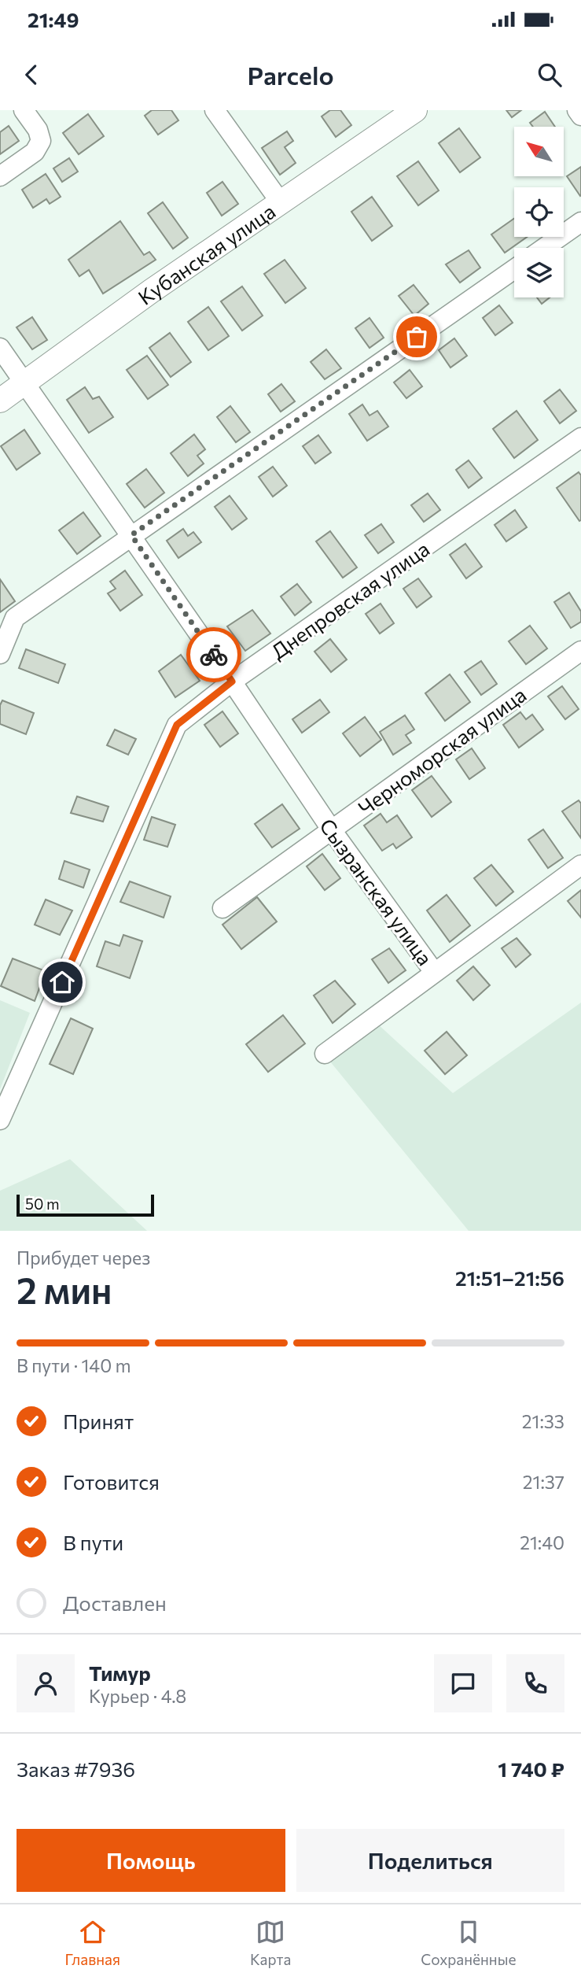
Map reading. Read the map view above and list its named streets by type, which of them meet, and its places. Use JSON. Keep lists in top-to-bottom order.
{
  "streets": {
    "street": [
      "Кубанская улица",
      "Днепровская улица",
      "Черноморская улица",
      "Сызранская улица"
    ]
  },
  "crossings": [
    ["Кубанская улица", "Сызранская улица"],
    ["Днепровская улица", "Сызранская улица"],
    ["Черноморская улица", "Сызранская улица"]
  ],
  "scale_bar": "50 m",
  "north": "top left",
  "page": {
    "status": "21:49",
    "header": "Parcelo",
    "scale": "50 m",
    "heading": ["2 мин", "Прибудет через", "21:51–21:56"],
    "panel": [
      "Тимур",
      "Курьер · 4.8",
      "Заказ #7936",
      "1 740 ₽"
    ],
    "bar": "В пути · 140 m",
    "list": [
      ["Принят", "21:33"],
      ["Готовится", "21:37"],
      ["В пути", "21:40"],
      "Доставлен"
    ],
    "buttons": ["Помощь", "Поделиться"],
    "tabs": ["Главная", "Карта", "Сохранённые"]
  }
}
